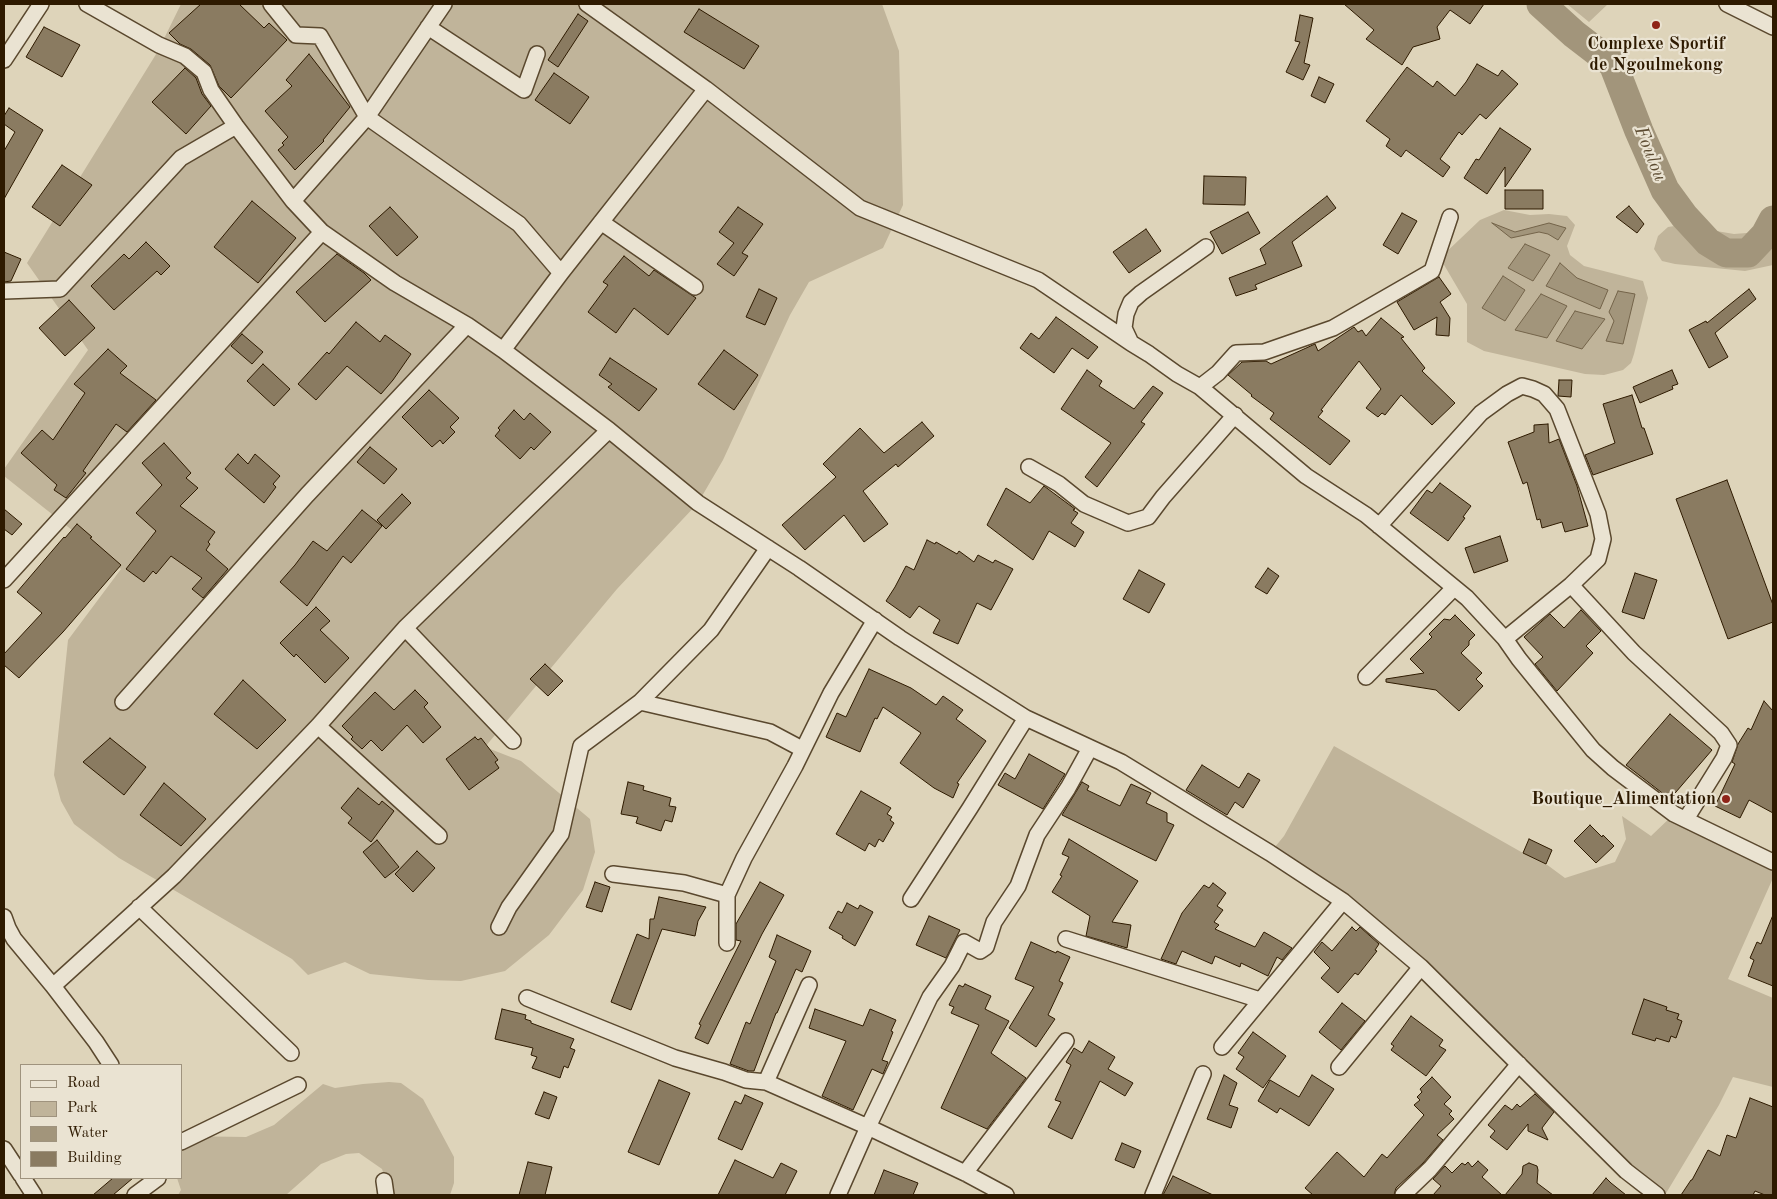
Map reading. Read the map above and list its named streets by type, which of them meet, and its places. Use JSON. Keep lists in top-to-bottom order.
{
  "water": ["Foulou"],
  "places": ["Complexe Sportif de Ngoulmekong", "Boutique_Alimentation"],
  "legend": [
    "Road",
    "Park",
    "Water",
    "Building"
  ]
}
